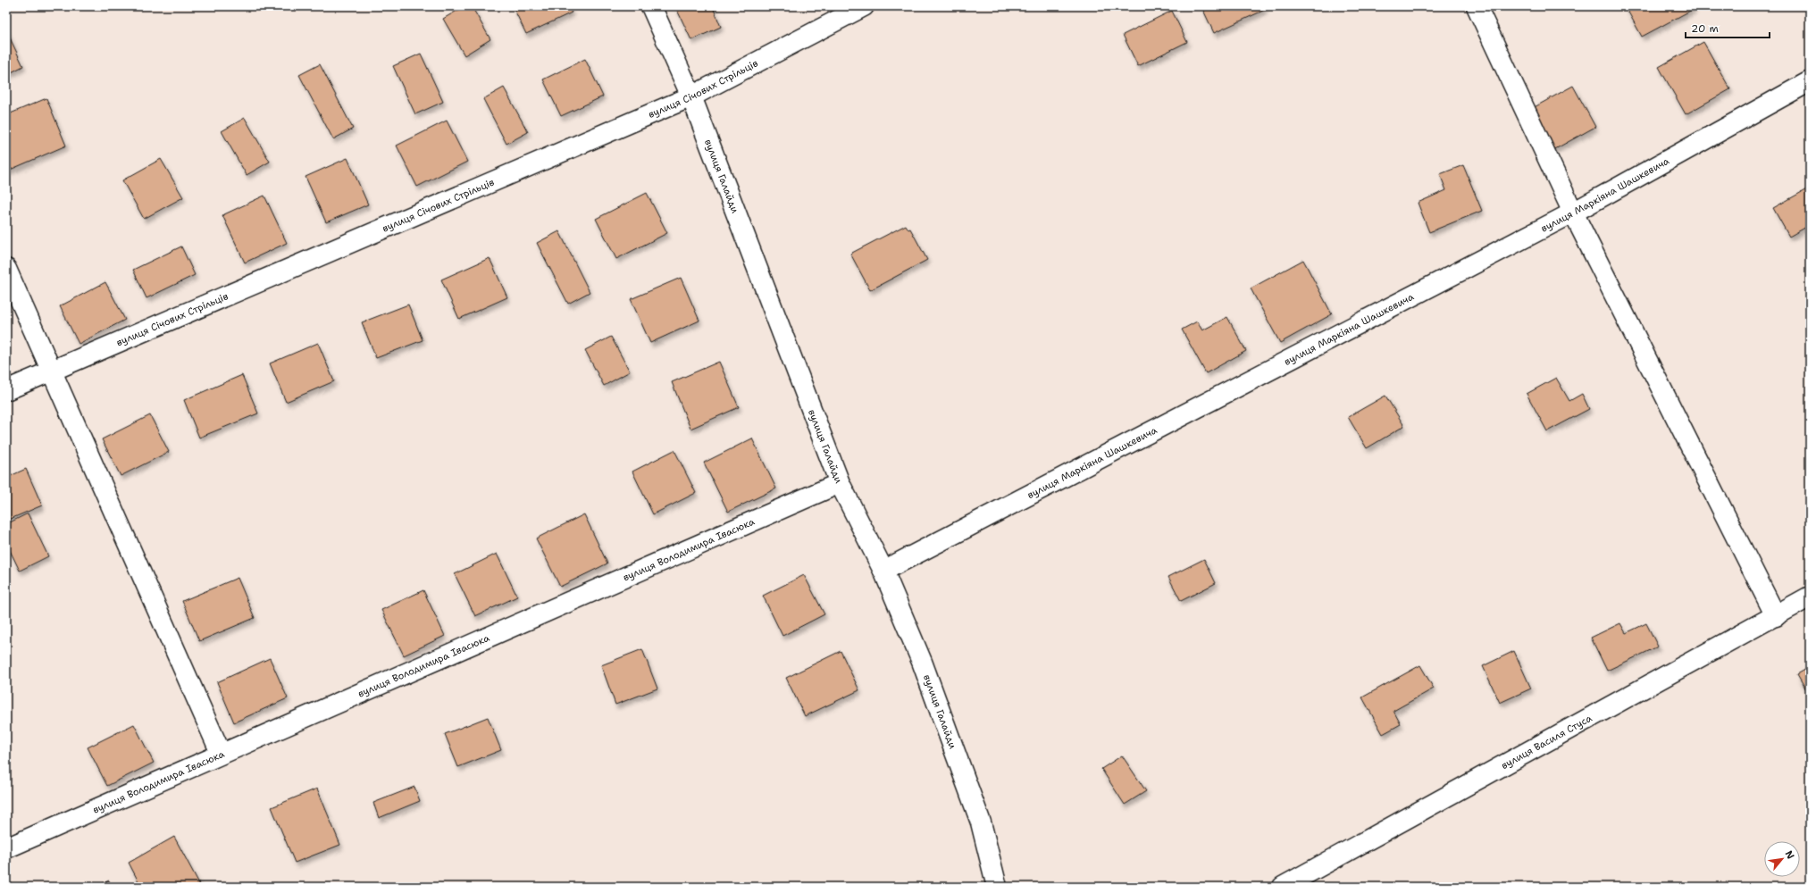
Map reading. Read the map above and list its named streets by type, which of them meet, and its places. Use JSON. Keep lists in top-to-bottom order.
{
  "streets": {
    "street": [
      "вулиця Січових Стрільців",
      "вулиця Галайди",
      "вулиця Маркіяна Шашкевича",
      "вулиця Володимира Івасюка",
      "вулиця Василя Стуса"
    ]
  },
  "crossings": [
    ["вулиця Січових Стрільців", "вулиця Галайди"],
    ["вулиця Галайди", "вулиця Маркіяна Шашкевича"],
    ["вулиця Галайди", "вулиця Володимира Івасюка"]
  ],
  "scale_bar": "20 m",
  "north": "top right"
}
